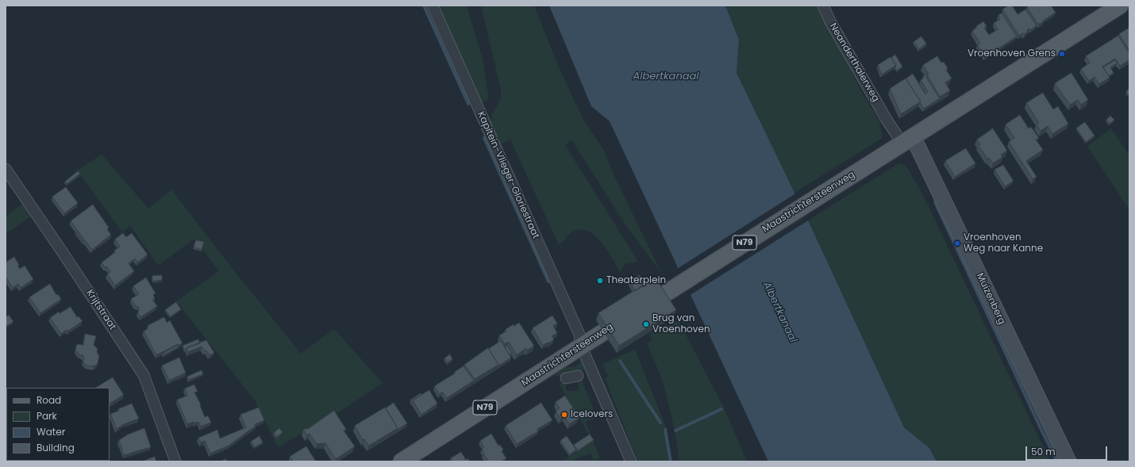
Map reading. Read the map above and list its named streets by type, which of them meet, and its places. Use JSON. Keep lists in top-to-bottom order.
{
  "streets": {
    "main road": ["Maastrichtersteenweg", "N79"],
    "street": [
      "Neanderthalerweg",
      "Kapitein-Vlieger-Gloriestraat",
      "Muizenberg",
      "Krijtstraat"
    ]
  },
  "crossings": [
    ["Neanderthalerweg", "Maastrichtersteenweg"],
    ["Neanderthalerweg", "Muizenberg"],
    ["Kapitein-Vlieger-Gloriestraat", "Maastrichtersteenweg"],
    ["Maastrichtersteenweg", "Muizenberg"]
  ],
  "water": ["Albertkanaal"],
  "places": [
    "Vroenhoven Grens",
    "Vroenhoven Weg naar Kanne",
    "Theaterplein",
    "Brug van Vroenhoven",
    "Icelovers"
  ],
  "legend": [
    "Road",
    "Park",
    "Water",
    "Building"
  ],
  "scale_bar": "50 m"
}
